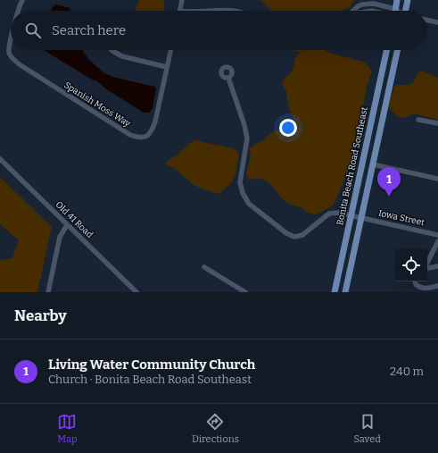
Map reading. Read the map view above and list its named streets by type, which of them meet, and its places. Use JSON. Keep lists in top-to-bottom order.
{
  "streets": {
    "main road": ["Bonita Beach Road Southeast"],
    "street": ["Spanish Moss Way", "Iowa Street", "Old 41 Road"]
  },
  "crossings": [
    ["Bonita Beach Road Southeast", "Iowa Street"]
  ],
  "page": {
    "search": "Search here",
    "pins": "1",
    "heading": "Nearby",
    "list": [
      {
        "mark": "1",
        "name": "Living Water Community Church",
        "note": "Church · Bonita Beach Road Southeast",
        "value": "240 m"
      }
    ],
    "nav": ["Map", "Directions", "Saved"]
  }
}
